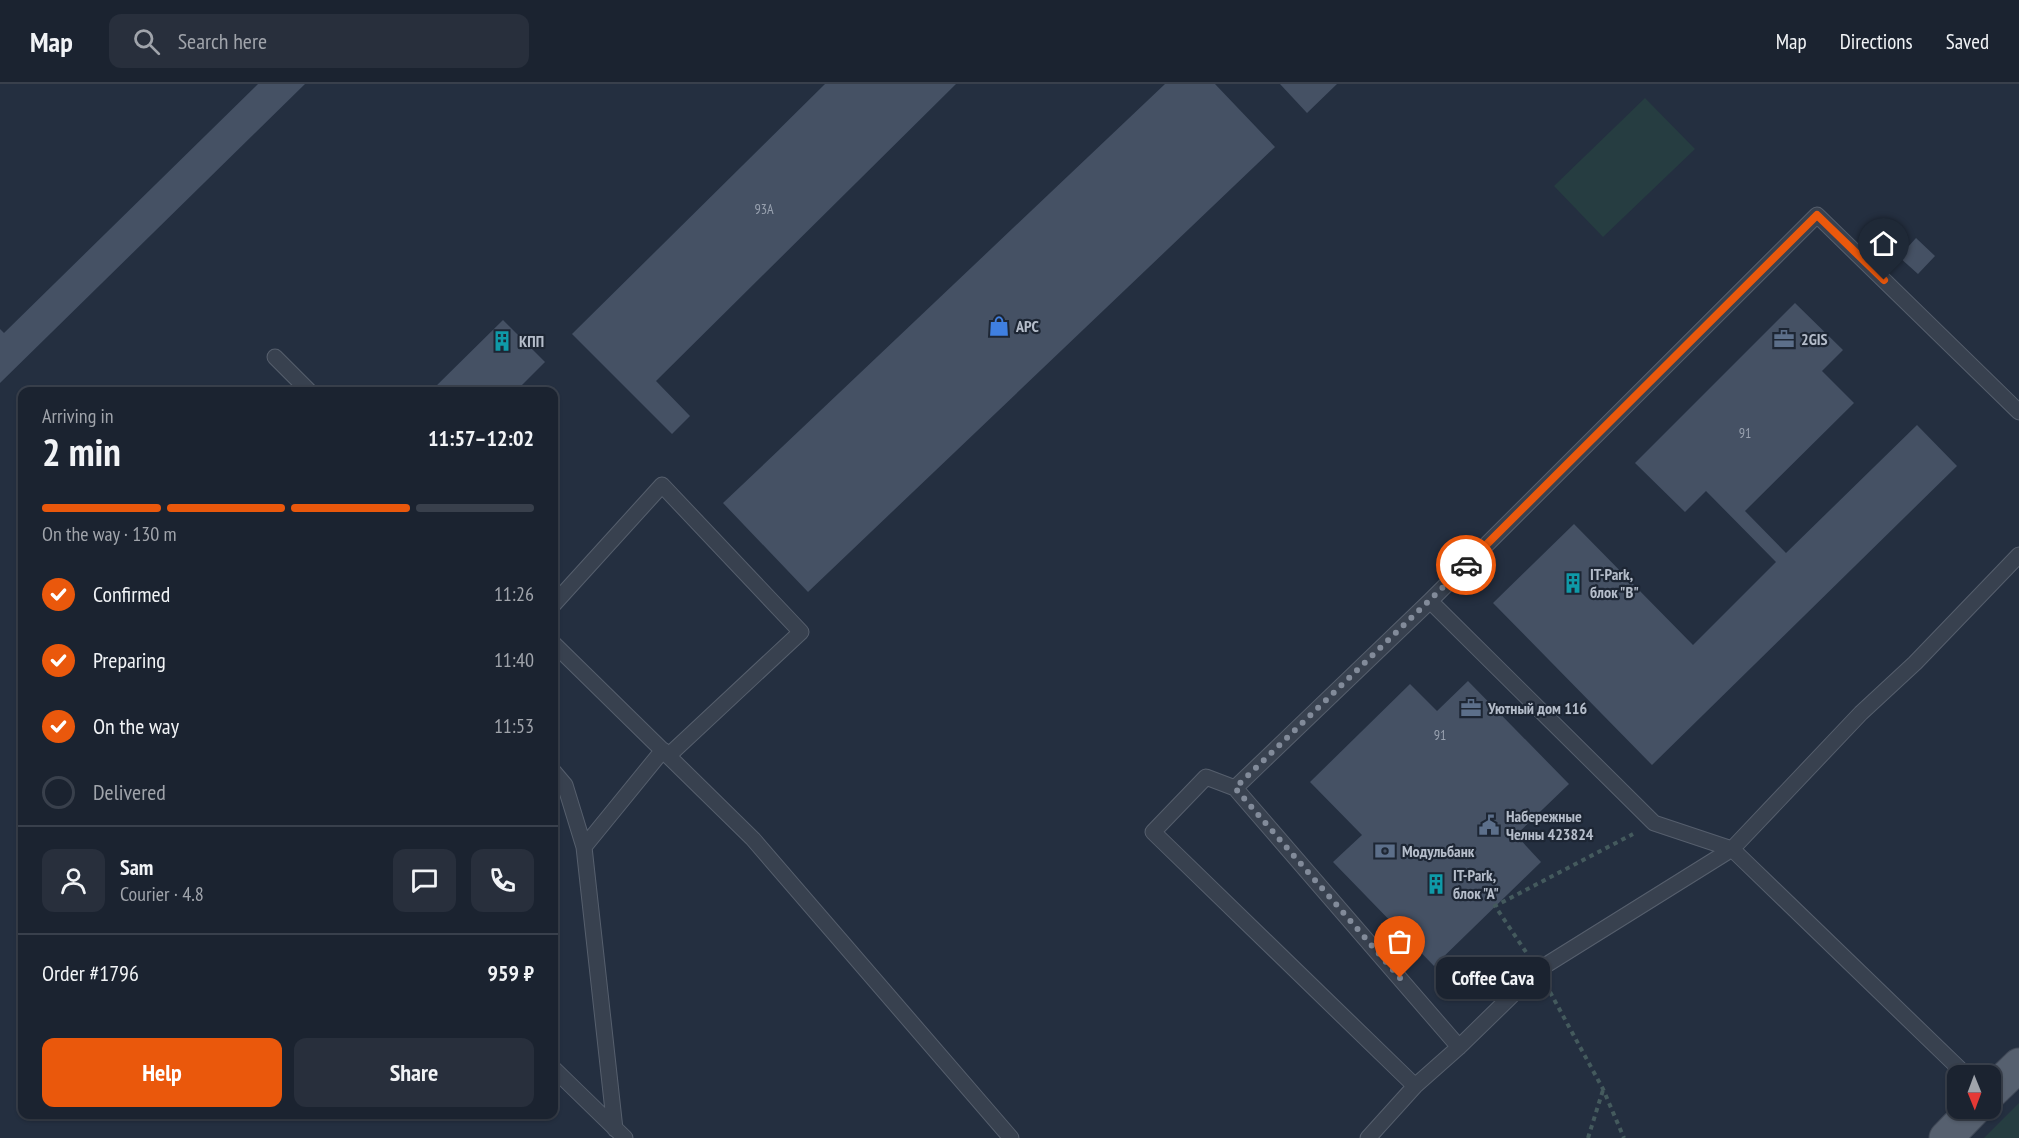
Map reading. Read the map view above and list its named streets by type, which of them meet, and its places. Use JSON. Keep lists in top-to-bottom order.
{
  "places": {
    "shop": ["АРС"],
    "office": ["2GIS", "Уютный дом 116"],
    "building": ["КПП", "IT-Park, блок \"В\"", "IT-Park, блок \"А\""],
    "public building": ["Набережные Челны 423824"],
    "bank": ["Модульбанк"],
    "other": ["Coffee Cava"]
  },
  "house_numbers": ["93А", "91", "91"],
  "north": "bottom",
  "page": {
    "header": "Map",
    "search": "Search here",
    "nav": ["Map", "Directions", "Saved"],
    "heading": ["2 min", "Arriving in", "11:57–12:02"],
    "panel": [
      "Sam",
      "Courier · 4.8",
      "Order #1796",
      "959 ₽"
    ],
    "bar": "On the way · 130 m",
    "list": [
      ["Confirmed", "11:26"],
      ["Preparing", "11:40"],
      ["On the way", "11:53"],
      "Delivered"
    ],
    "bubble": "Coffee Cava",
    "buttons": ["Help", "Share"]
  }
}
